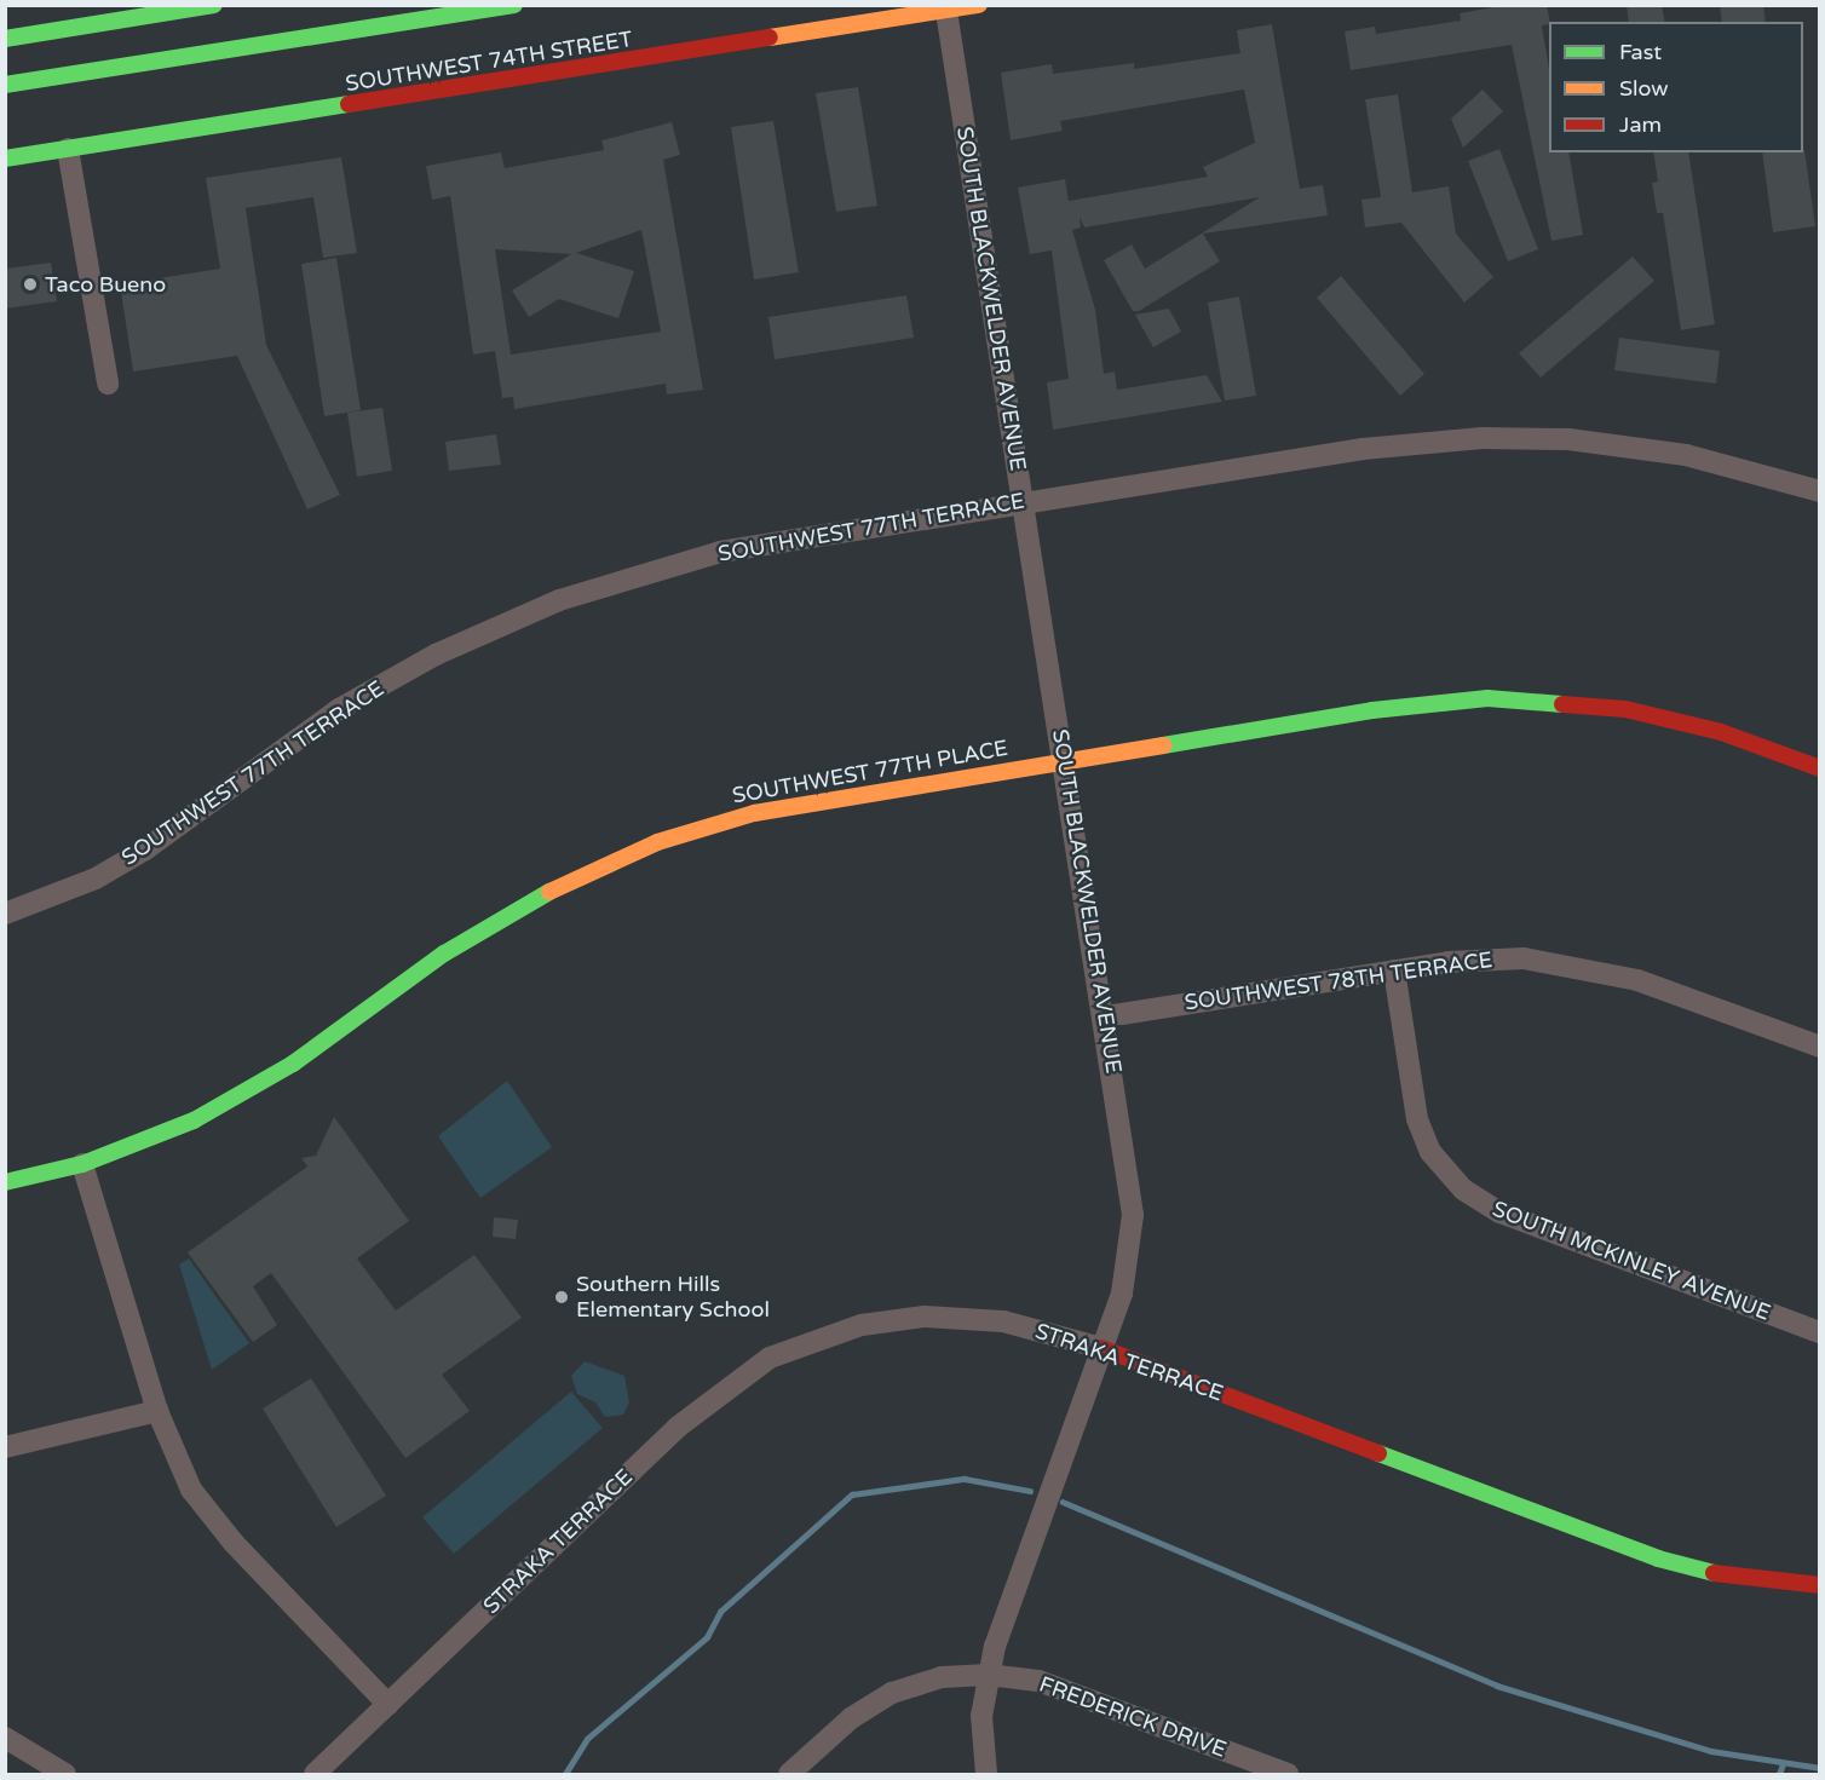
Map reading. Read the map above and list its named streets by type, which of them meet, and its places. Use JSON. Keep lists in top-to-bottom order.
{
  "streets": {
    "main road": ["SOUTHWEST 74TH STREET", "SOUTHWEST 77TH PLACE", "STRAKA TERRACE"],
    "street": [
      "SOUTH BLACKWELDER AVENUE",
      "SOUTHWEST 77TH TERRACE",
      "SOUTHWEST 78TH TERRACE",
      "SOUTH MCKINLEY AVENUE",
      "FREDERICK DRIVE"
    ]
  },
  "crossings": [
    ["SOUTHWEST 74TH STREET", "SOUTH BLACKWELDER AVENUE"],
    ["SOUTH BLACKWELDER AVENUE", "SOUTHWEST 77TH TERRACE"],
    ["SOUTH BLACKWELDER AVENUE", "SOUTHWEST 77TH PLACE"],
    ["SOUTH BLACKWELDER AVENUE", "SOUTHWEST 78TH TERRACE"],
    ["SOUTH BLACKWELDER AVENUE", "STRAKA TERRACE"],
    ["SOUTH BLACKWELDER AVENUE", "FREDERICK DRIVE"],
    ["SOUTHWEST 78TH TERRACE", "SOUTH MCKINLEY AVENUE"]
  ],
  "places": ["Taco Bueno", "Southern Hills Elementary School"],
  "legend": ["Fast", "Slow", "Jam"]
}
